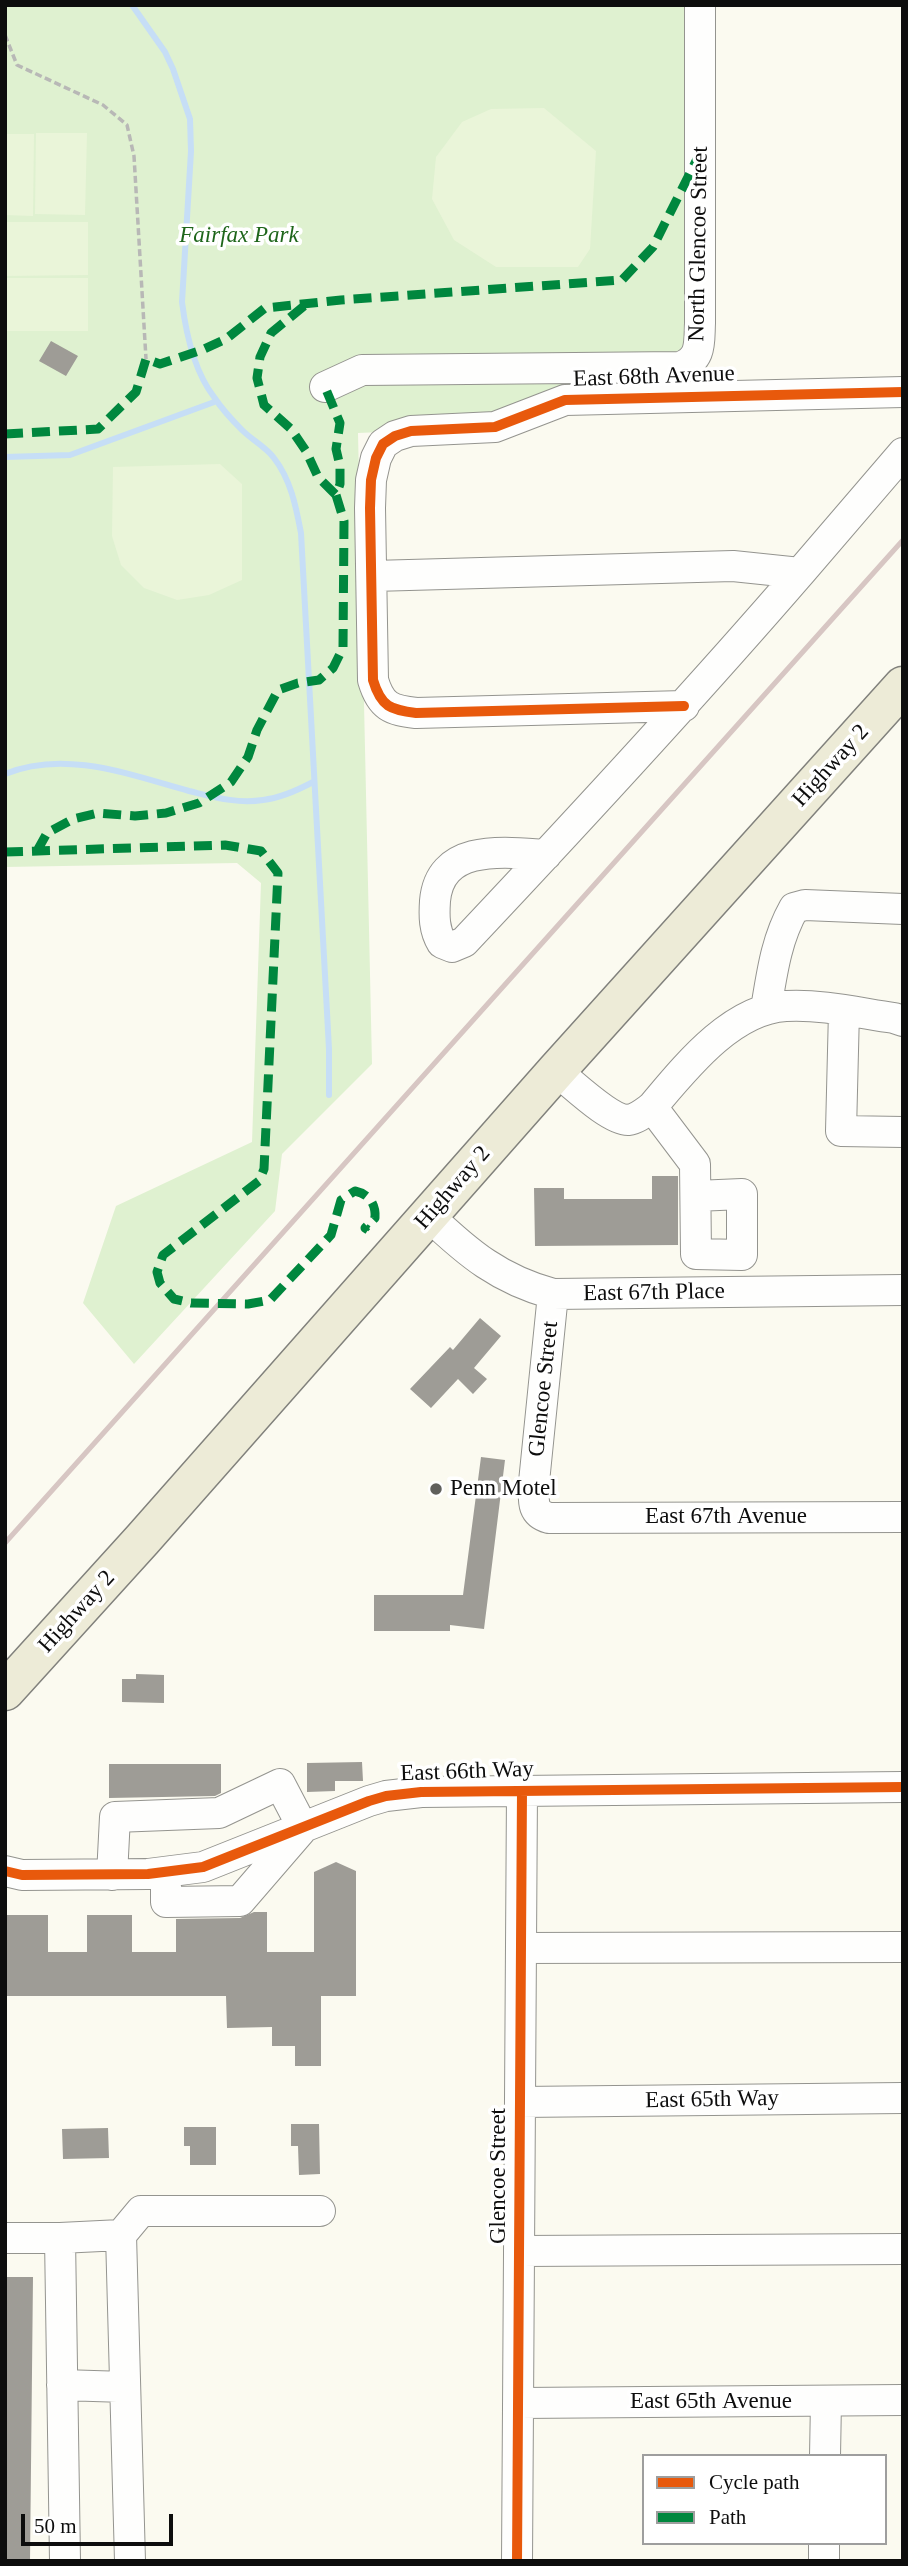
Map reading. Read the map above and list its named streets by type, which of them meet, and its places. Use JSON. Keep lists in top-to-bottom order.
{
  "streets": {
    "main road": ["Highway 2"],
    "street": [
      "North Glencoe Street",
      "East 68th Avenue",
      "East 67th Place",
      "Glencoe Street",
      "East 67th Avenue",
      "East 66th Way",
      "East 65th Way",
      "East 65th Avenue"
    ]
  },
  "crossings": [
    ["Highway 2", "East 67th Place"],
    ["East 67th Place", "Glencoe Street"],
    ["Glencoe Street", "East 67th Avenue"],
    ["Glencoe Street", "East 66th Way"],
    ["Glencoe Street", "East 65th Way"],
    ["Glencoe Street", "East 65th Avenue"]
  ],
  "parks": ["Fairfax Park"],
  "places": ["Penn Motel"],
  "legend": ["Cycle path", "Path"],
  "scale_bar": "50 m"
}
